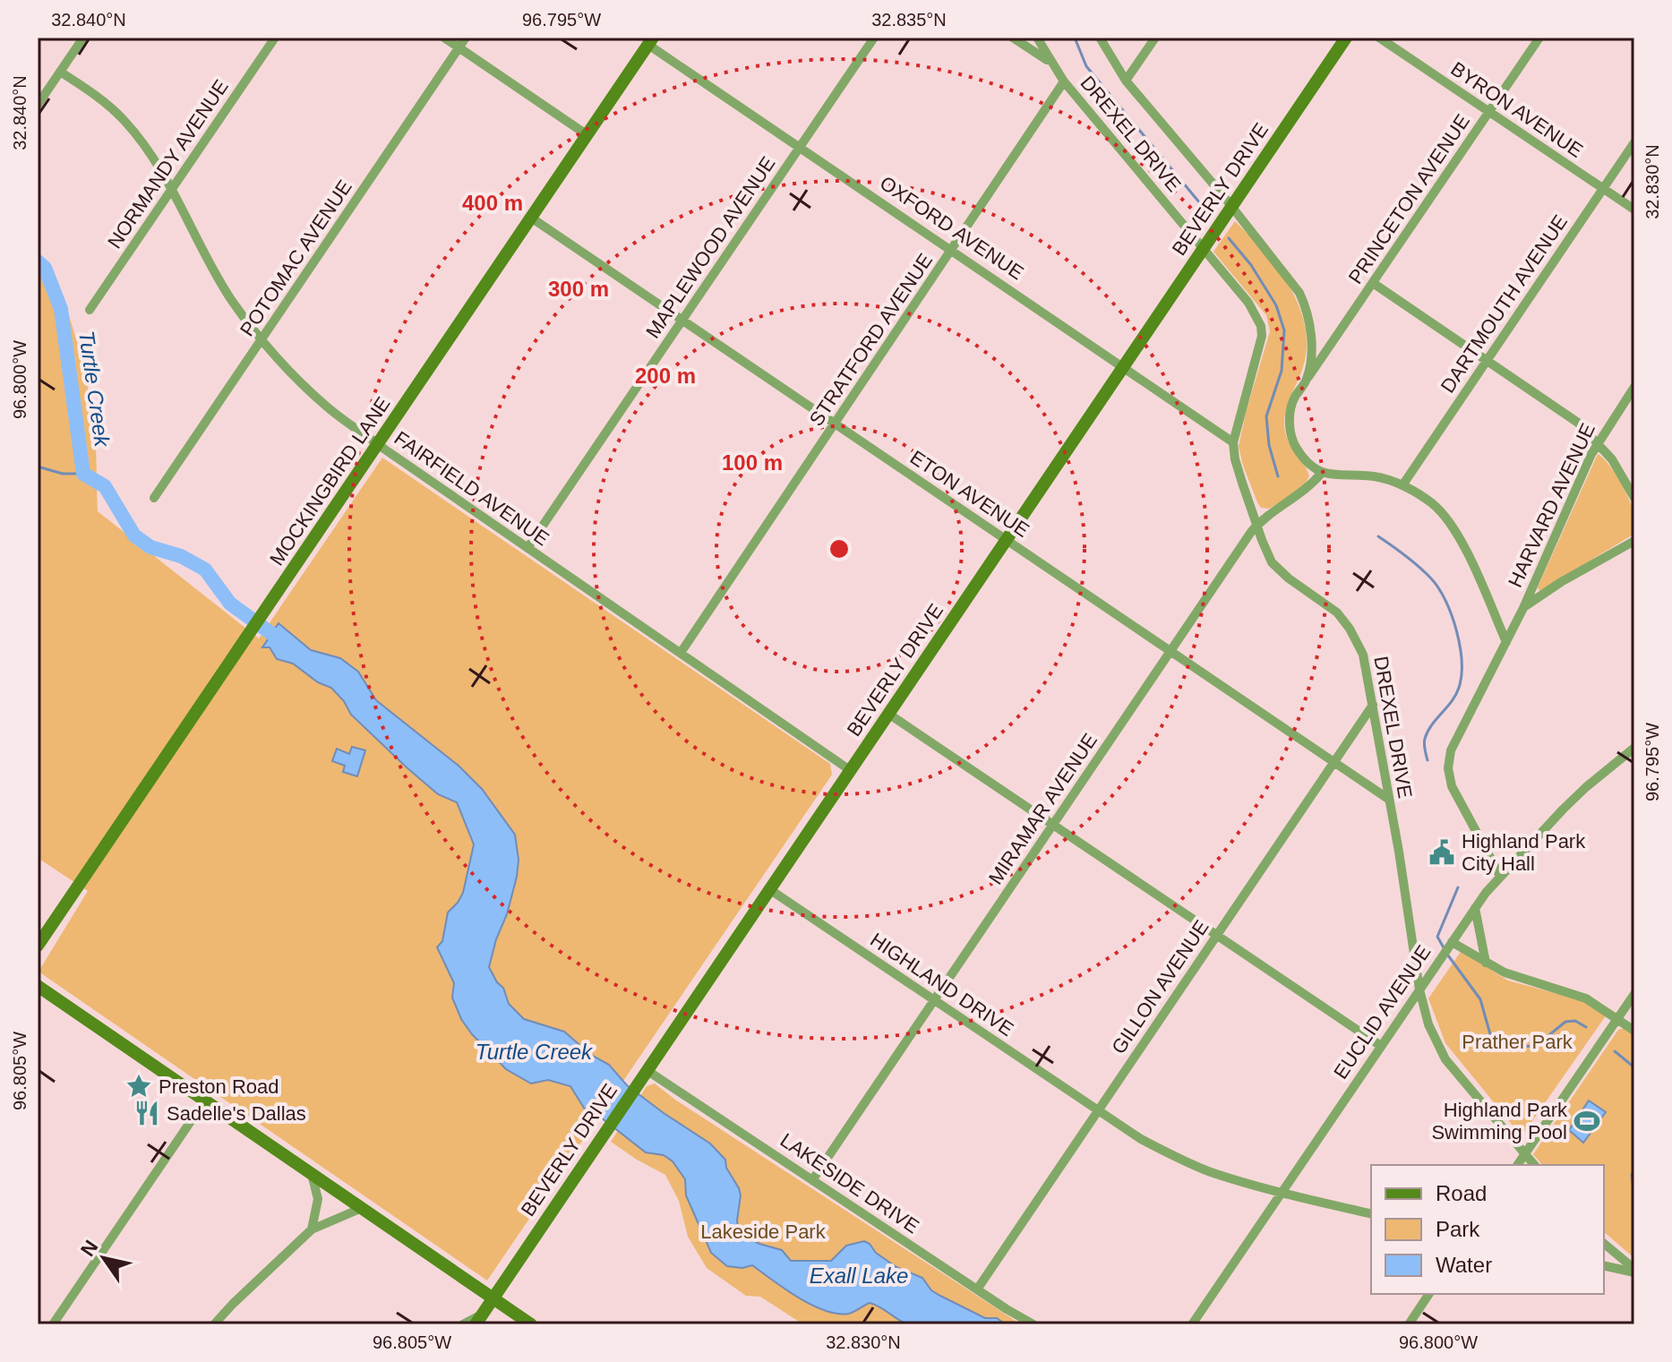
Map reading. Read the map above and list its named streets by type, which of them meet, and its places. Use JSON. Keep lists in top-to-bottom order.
{
  "streets": {
    "main road": ["BEVERLY DRIVE", "MOCKINGBIRD LANE"],
    "street": [
      "BYRON AVENUE",
      "DREXEL DRIVE",
      "NORMANDY AVENUE",
      "PRINCETON AVENUE",
      "OXFORD AVENUE",
      "MAPLEWOOD AVENUE",
      "POTOMAC AVENUE",
      "DARTMOUTH AVENUE",
      "STRATFORD AVENUE",
      "FAIRFIELD AVENUE",
      "ETON AVENUE",
      "HARVARD AVENUE",
      "MIRAMAR AVENUE",
      "HIGHLAND DRIVE",
      "GILLON AVENUE",
      "EUCLID AVENUE",
      "LAKESIDE DRIVE"
    ]
  },
  "crossings": [
    ["BYRON AVENUE", "PRINCETON AVENUE"],
    ["BYRON AVENUE", "DARTMOUTH AVENUE"],
    ["DREXEL DRIVE", "BEVERLY DRIVE"],
    ["DREXEL DRIVE", "OXFORD AVENUE"],
    ["DREXEL DRIVE", "STRATFORD AVENUE"],
    ["DREXEL DRIVE", "ETON AVENUE"],
    ["DREXEL DRIVE", "MIRAMAR AVENUE"],
    ["DREXEL DRIVE", "GILLON AVENUE"],
    ["DREXEL DRIVE", "EUCLID AVENUE"],
    ["NORMANDY AVENUE", "FAIRFIELD AVENUE"],
    ["BEVERLY DRIVE", "OXFORD AVENUE"],
    ["BEVERLY DRIVE", "FAIRFIELD AVENUE"],
    ["BEVERLY DRIVE", "ETON AVENUE"],
    ["BEVERLY DRIVE", "HIGHLAND DRIVE"],
    ["BEVERLY DRIVE", "LAKESIDE DRIVE"],
    ["OXFORD AVENUE", "MAPLEWOOD AVENUE"],
    ["OXFORD AVENUE", "STRATFORD AVENUE"],
    ["OXFORD AVENUE", "MOCKINGBIRD LANE"],
    ["MAPLEWOOD AVENUE", "FAIRFIELD AVENUE"],
    ["MAPLEWOOD AVENUE", "ETON AVENUE"],
    ["POTOMAC AVENUE", "FAIRFIELD AVENUE"],
    ["STRATFORD AVENUE", "FAIRFIELD AVENUE"],
    ["STRATFORD AVENUE", "ETON AVENUE"],
    ["MOCKINGBIRD LANE", "FAIRFIELD AVENUE"],
    ["MOCKINGBIRD LANE", "ETON AVENUE"],
    ["ETON AVENUE", "MIRAMAR AVENUE"],
    ["ETON AVENUE", "GILLON AVENUE"],
    ["HARVARD AVENUE", "EUCLID AVENUE"],
    ["MIRAMAR AVENUE", "HIGHLAND DRIVE"],
    ["MIRAMAR AVENUE", "LAKESIDE DRIVE"],
    ["HIGHLAND DRIVE", "GILLON AVENUE"],
    ["HIGHLAND DRIVE", "EUCLID AVENUE"],
    ["GILLON AVENUE", "LAKESIDE DRIVE"]
  ],
  "water": ["Turtle Creek", "Exall Lake"],
  "parks": ["Prather Park", "Lakeside Park"],
  "places": {
    "public building": ["Highland Park City Hall"],
    "place": ["Preston Road"],
    "restaurant": ["Sadelle's Dallas"],
    "sports": ["Highland Park Swimming Pool"]
  },
  "legend": ["Road", "Park", "Water"],
  "north": "top left",
  "coordinates": [
    "32.840°N",
    "96.795°W",
    "32.835°N",
    "32.830°N",
    "96.800°W",
    "96.805°W"
  ],
  "rings": [
    "400 m",
    "300 m",
    "200 m",
    "100 m"
  ]
}
